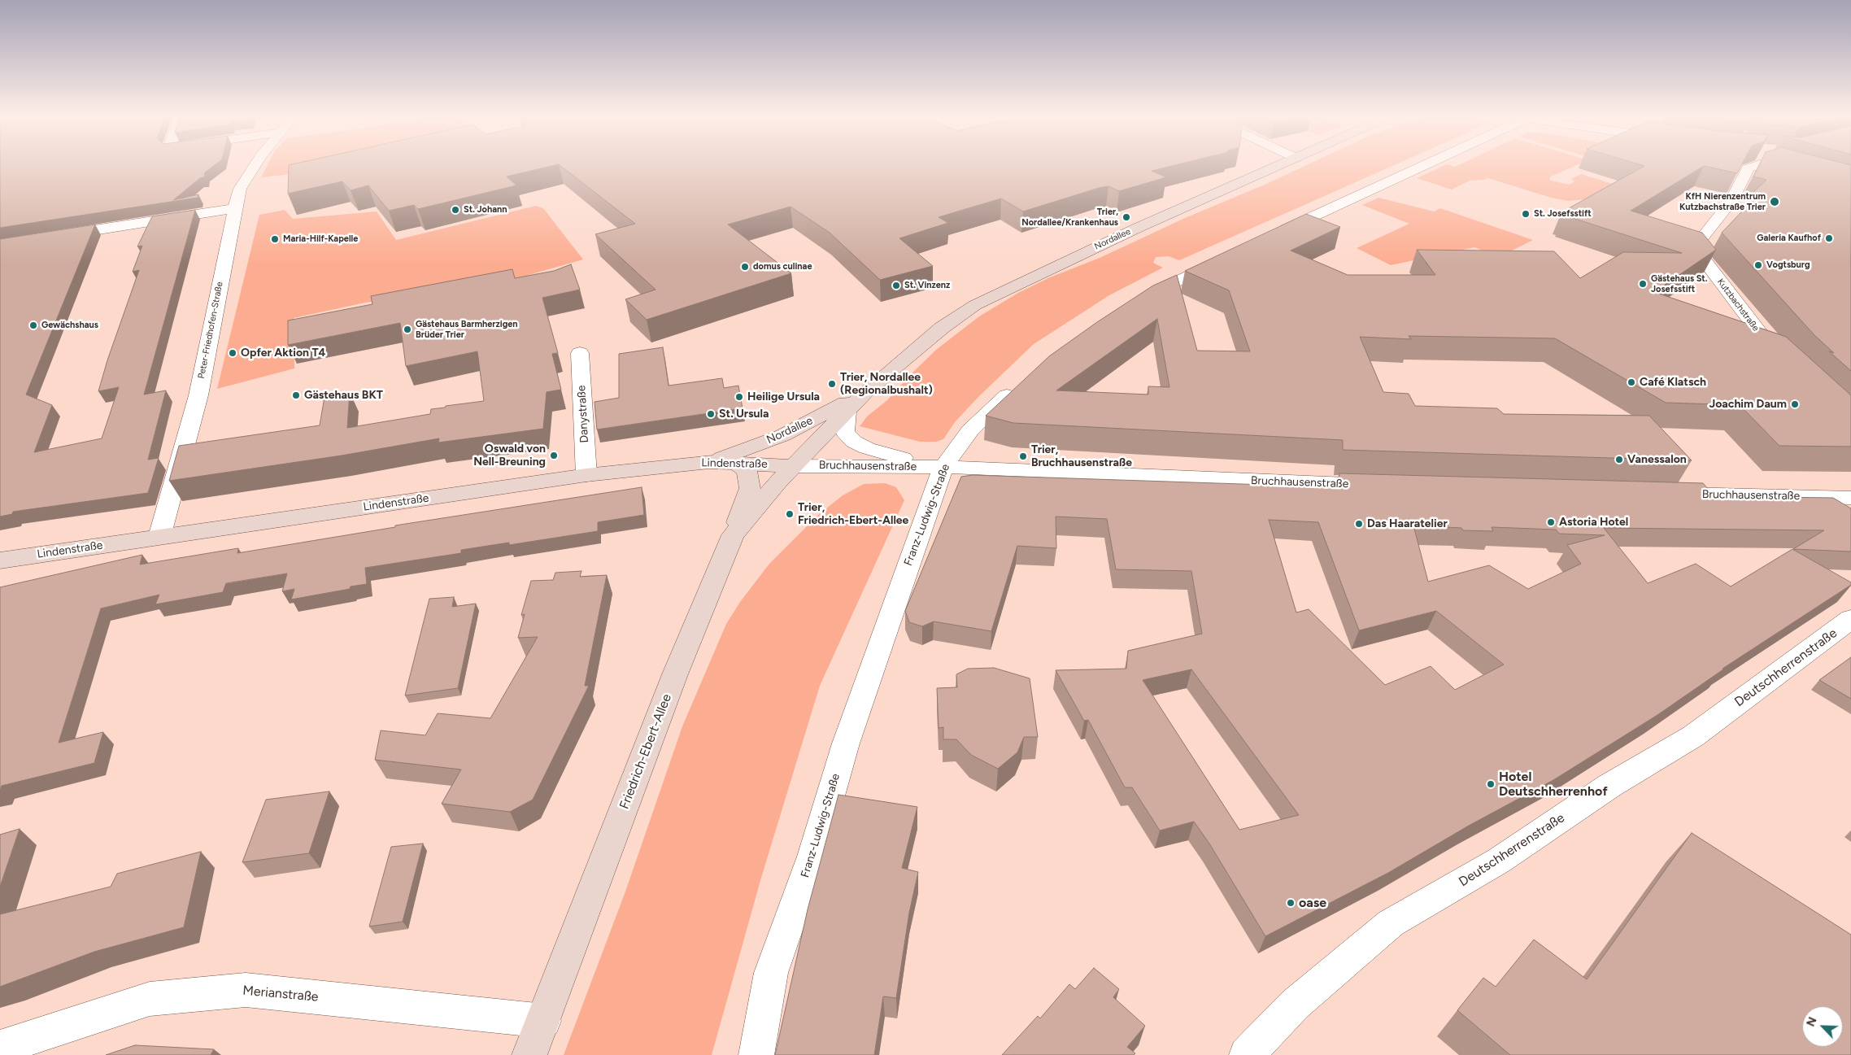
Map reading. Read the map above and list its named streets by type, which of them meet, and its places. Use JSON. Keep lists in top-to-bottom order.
{
  "streets": {
    "main road": ["Nordallee", "Lindenstraße", "Friedrich-Ebert-Allee"],
    "street": [
      "Kutzbachstraße",
      "Peter-Friedhofen-Straße",
      "Danystraße",
      "Bruchhausenstraße",
      "Franz-Ludwig-Straße",
      "Deutschherrenstraße",
      "Merianstraße"
    ]
  },
  "crossings": [
    ["Nordallee", "Lindenstraße"],
    ["Nordallee", "Bruchhausenstraße"],
    ["Nordallee", "Friedrich-Ebert-Allee"],
    ["Peter-Friedhofen-Straße", "Lindenstraße"],
    ["Danystraße", "Lindenstraße"],
    ["Lindenstraße", "Bruchhausenstraße"],
    ["Lindenstraße", "Friedrich-Ebert-Allee"],
    ["Bruchhausenstraße", "Franz-Ludwig-Straße"],
    ["Bruchhausenstraße", "Friedrich-Ebert-Allee"],
    ["Friedrich-Ebert-Allee", "Merianstraße"]
  ],
  "places": [
    "KfH Nierenzentrum Kutzbachstraße Trier",
    "St. Johann",
    "St. Josefsstift",
    "Trier, Nordallee/Krankenhaus",
    "Galeria Kaufhof",
    "Maria-Hilf-Kapelle",
    "Vogtsburg",
    "domus culinae",
    "Gästehaus St. Josefsstift",
    "St. Vinzenz",
    "Gewächshaus",
    "Gästehaus Barmherzigen Brüder Trier",
    "Opfer Aktion T4",
    "Café Klatsch",
    "Trier, Nordallee (Regionalbushalt)",
    "Gästehaus BKT",
    "Heilige Ursula",
    "Joachim Daum",
    "St. Ursula",
    "Oswald von Nell-Breuning",
    "Trier, Bruchhausenstraße",
    "Vanessalon",
    "Trier, Friedrich-Ebert-Allee",
    "Astoria Hotel",
    "Das Haaratelier",
    "Hotel Deutschherrenhof",
    "oase"
  ],
  "north": "top left"
}
